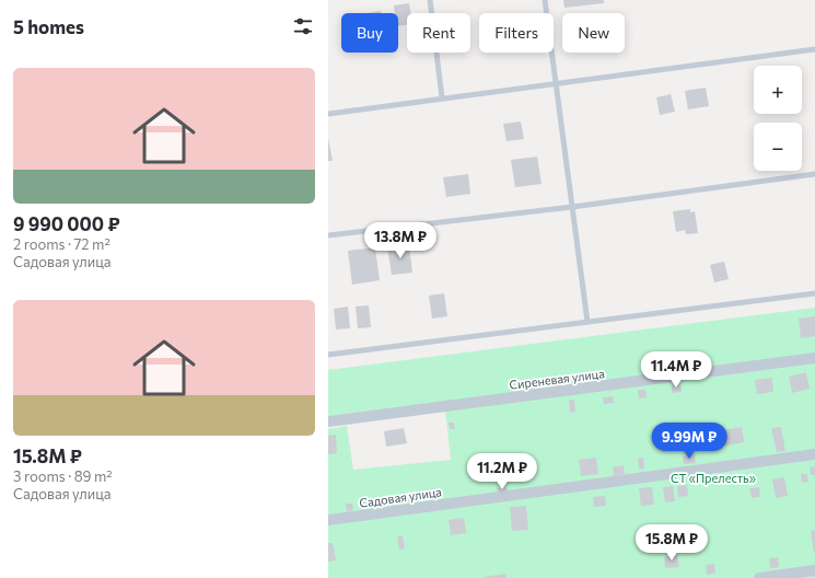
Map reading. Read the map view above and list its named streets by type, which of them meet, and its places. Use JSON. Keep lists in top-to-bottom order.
{
  "streets": {
    "street": ["Сиреневая улица", "Садовая улица"]
  },
  "parks": ["СТ «Прелесть»"],
  "page": {
    "heading": "5 homes",
    "chip": [
      "Buy",
      "Rent",
      "Filters",
      "New"
    ],
    "list": [
      {
        "name": "9 990 000 ₽",
        "note": "2 rooms · 72 m² · Садовая улица"
      },
      {
        "name": "15.8M ₽",
        "note": "3 rooms · 89 m² · Садовая улица"
      }
    ],
    "map_buttons": ["+", "−"],
    "price": [
      "13.8M ₽",
      "11.4M ₽",
      "9.99M ₽",
      "11.2M ₽",
      "15.8M ₽"
    ]
  }
}
